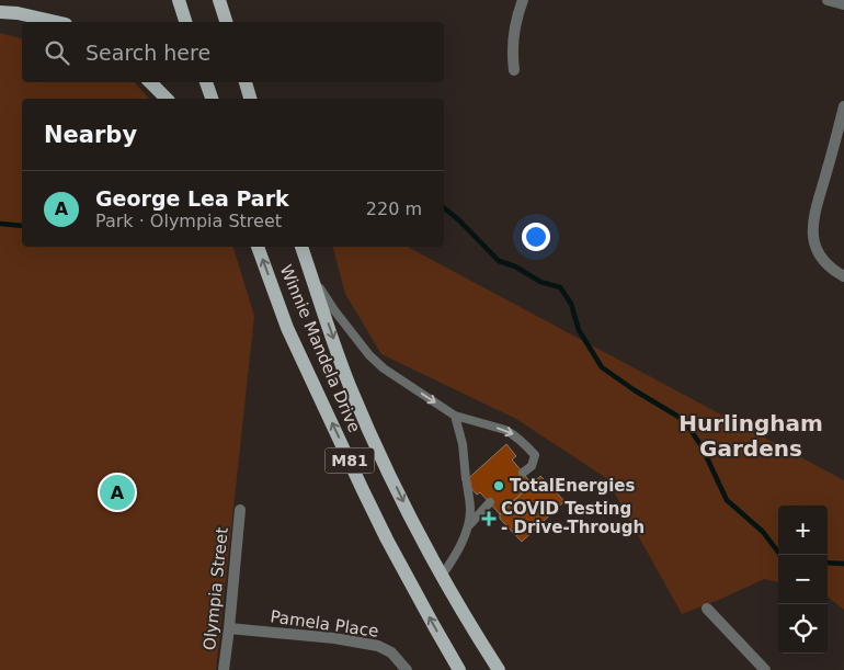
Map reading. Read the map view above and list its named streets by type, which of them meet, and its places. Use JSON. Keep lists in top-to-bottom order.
{
  "streets": {
    "main road": ["Winnie Mandela Drive", "M81"],
    "street": ["Olympia Street", "Pamela Place"]
  },
  "crossings": [
    ["Olympia Street", "Pamela Place"]
  ],
  "districts": ["Hurlingham Gardens"],
  "places": {
    "other": ["TotalEnergies"],
    "health": ["COVID Testing - Drive-Through"]
  },
  "page": {
    "search": "Search here",
    "heading": "Nearby",
    "list": [
      {
        "mark": "A",
        "name": "George Lea Park",
        "note": "Park · Olympia Street",
        "value": "220 m"
      }
    ],
    "pins": "A",
    "map_buttons": ["+", "−"]
  }
}
